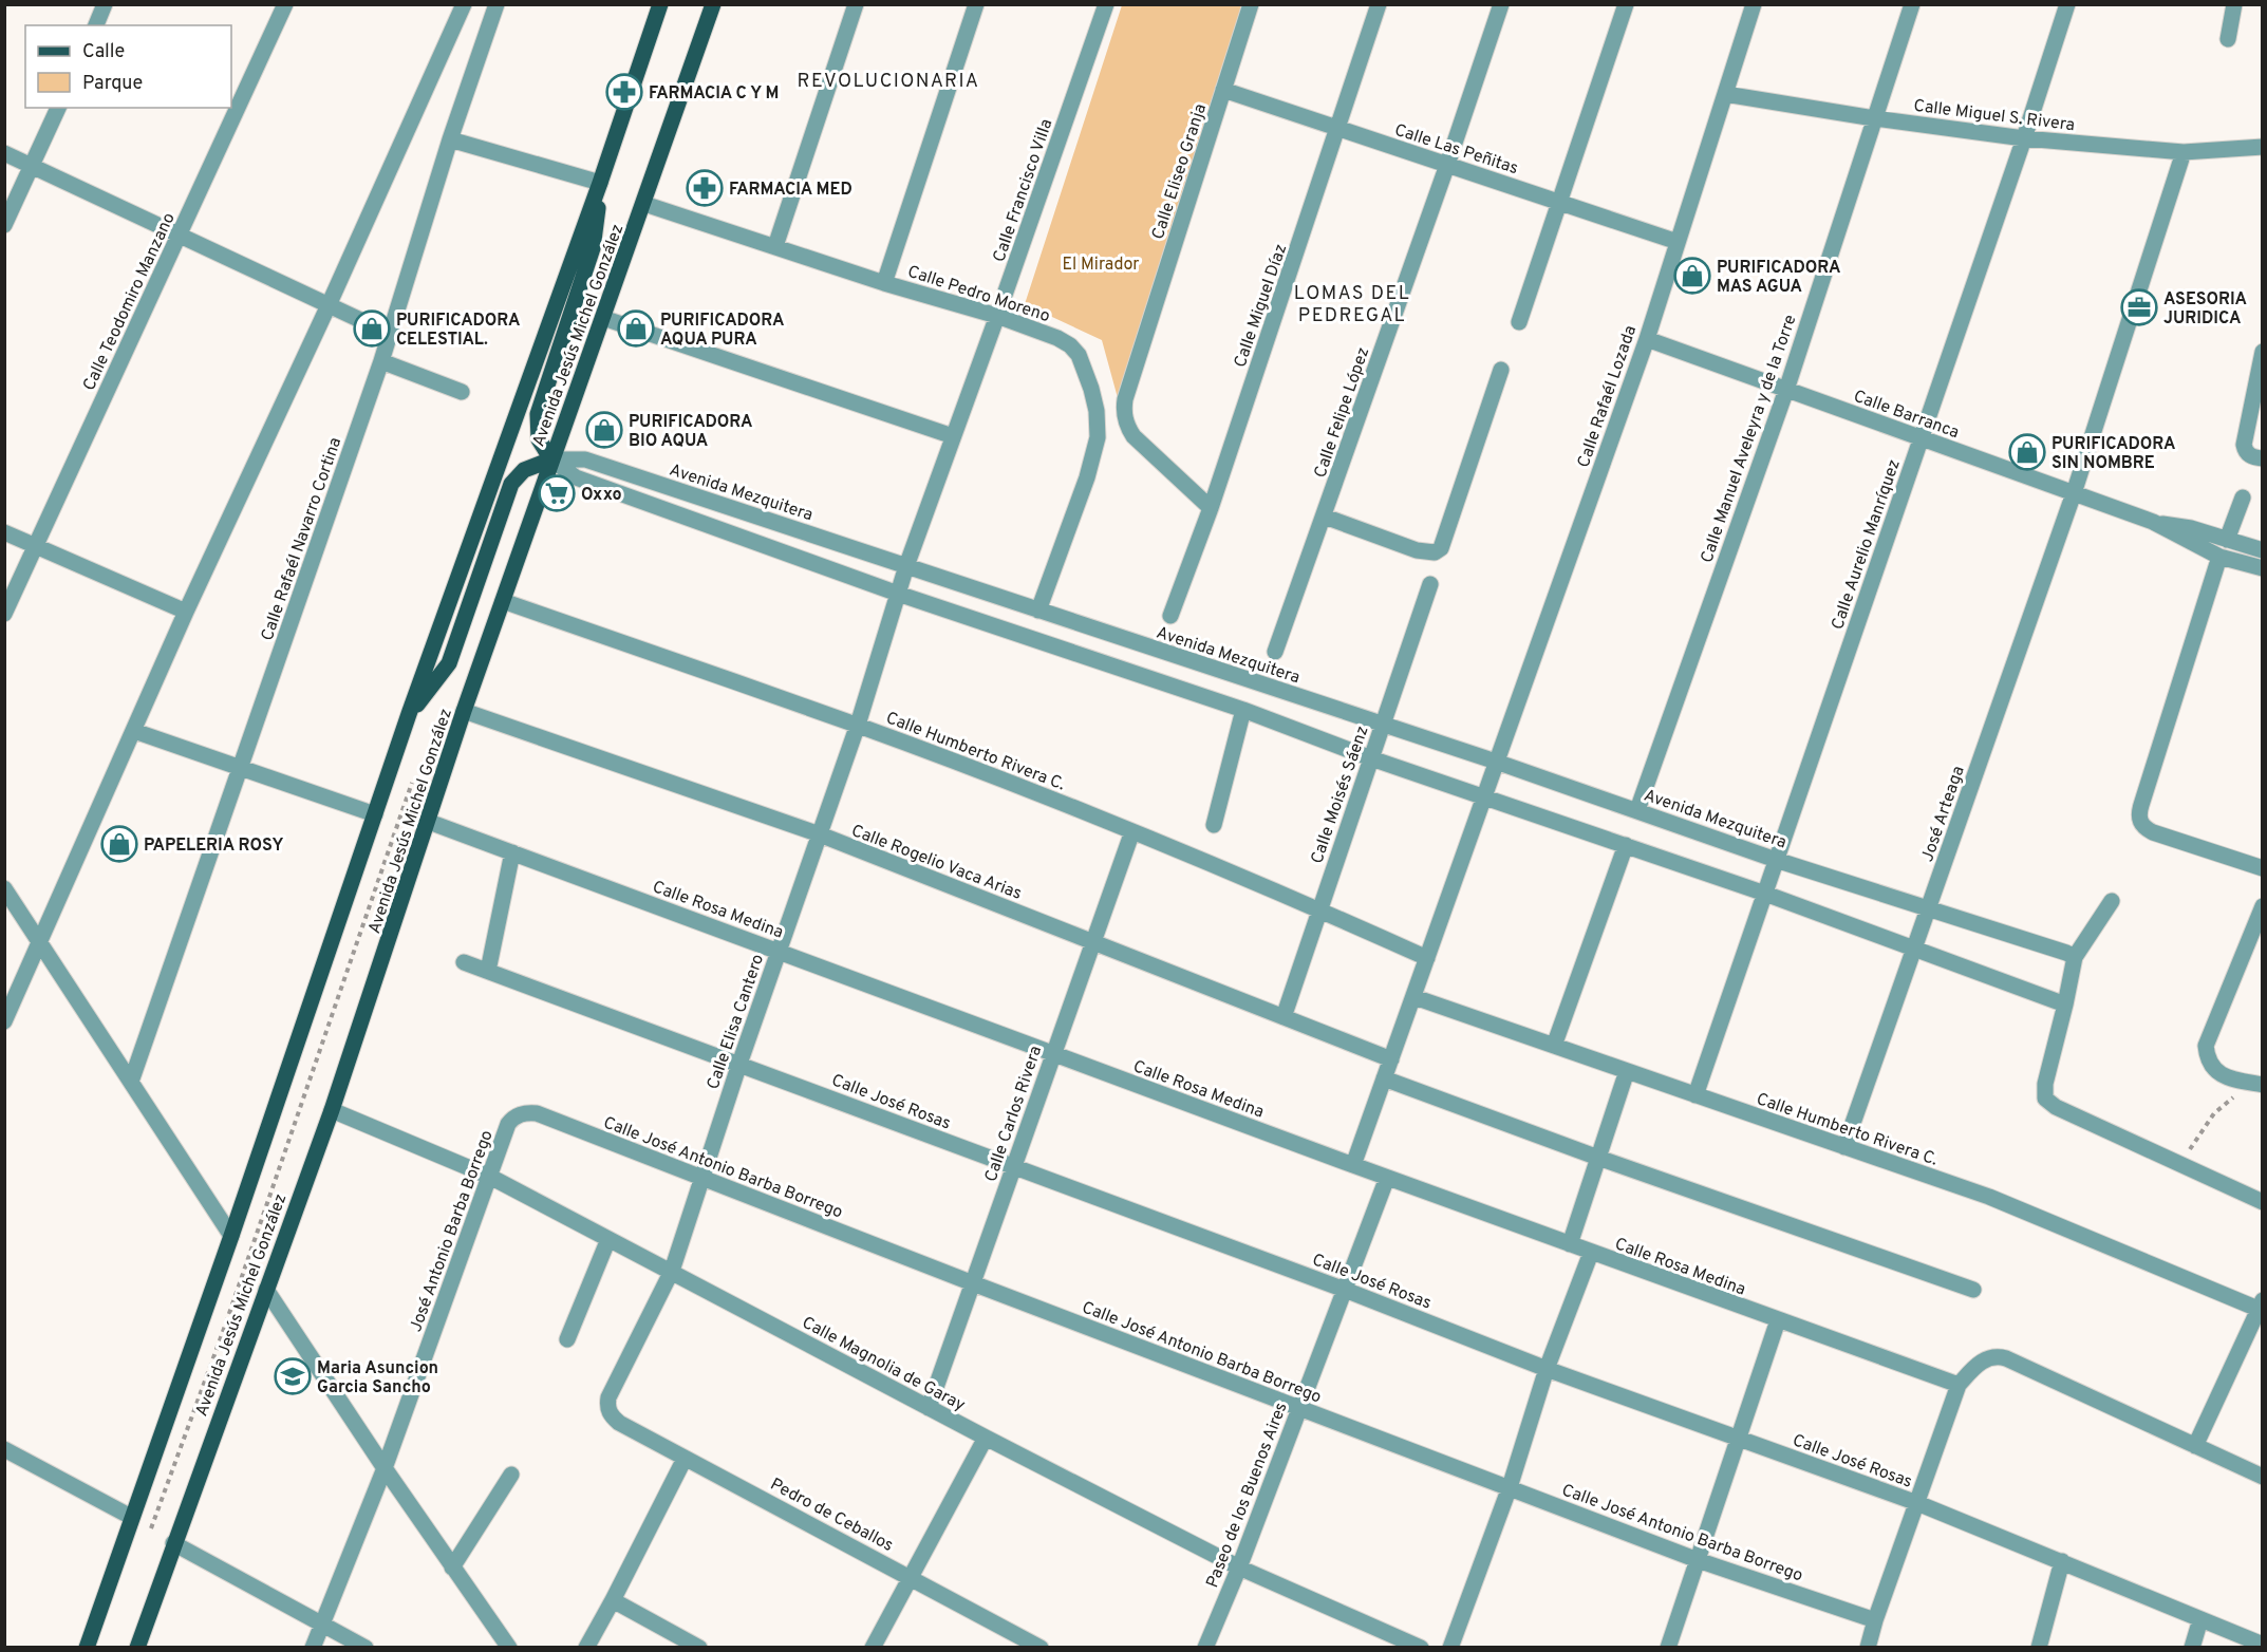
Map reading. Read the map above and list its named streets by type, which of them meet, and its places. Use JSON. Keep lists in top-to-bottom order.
{
  "streets": {
    "main road": ["Avenida Jesús Michel González"],
    "street": [
      "Calle Miguel S. Rivera",
      "Calle Las Peñitas",
      "Calle Eliseo Granja",
      "Calle Francisco Villa",
      "Calle Pedro Moreno",
      "Calle Teodomiro Manzano",
      "Calle Miguel Díaz",
      "Calle Rafaél Lozada",
      "Calle Felipe López",
      "Calle Barranca",
      "Calle Manuel Aveleyra y de la Torre",
      "Avenida Mezquitera",
      "Calle Rafaél Navarro Cortina",
      "Calle Aurelio Manríquez",
      "Calle Humberto Rivera C.",
      "Calle Moisés Sáenz",
      "José Arteaga",
      "Calle Rogelio Vaca Arias",
      "Calle Rosa Medina",
      "Calle Elisa Cantero",
      "Calle José Rosas",
      "Calle Carlos Rivera",
      "Calle José Antonio Barba Borrego",
      "José Antonio Barba Borrego",
      "Calle Magnolia de Garay",
      "Paseo de los Buenos Aires",
      "Pedro de Ceballos"
    ]
  },
  "crossings": [
    ["Calle Miguel S. Rivera", "Calle Rafaél Lozada"],
    ["Calle Miguel S. Rivera", "Calle Manuel Aveleyra y de la Torre"],
    ["Calle Miguel S. Rivera", "Calle Aurelio Manríquez"],
    ["Calle Miguel S. Rivera", "José Arteaga"],
    ["Calle Las Peñitas", "Calle Eliseo Granja"],
    ["Calle Las Peñitas", "Calle Miguel Díaz"],
    ["Calle Las Peñitas", "Calle Rafaél Lozada"],
    ["Calle Las Peñitas", "Calle Felipe López"],
    ["Calle Eliseo Granja", "Calle Miguel Díaz"],
    ["Calle Francisco Villa", "Calle Pedro Moreno"],
    ["Calle Francisco Villa", "Avenida Mezquitera"],
    ["Calle Francisco Villa", "Calle Elisa Cantero"],
    ["Calle Pedro Moreno", "Avenida Jesús Michel González"],
    ["Calle Pedro Moreno", "Avenida Mezquitera"],
    ["Avenida Jesús Michel González", "Avenida Mezquitera"],
    ["Avenida Jesús Michel González", "Calle Humberto Rivera C."],
    ["Avenida Jesús Michel González", "Calle Rogelio Vaca Arias"],
    ["Avenida Jesús Michel González", "Calle Rosa Medina"],
    ["Avenida Jesús Michel González", "Calle Magnolia de Garay"],
    ["Calle Rafaél Lozada", "Calle Barranca"],
    ["Calle Rafaél Lozada", "Avenida Mezquitera"],
    ["Calle Rafaél Lozada", "Calle Humberto Rivera C."],
    ["Calle Rafaél Lozada", "Calle Rogelio Vaca Arias"],
    ["Calle Rafaél Lozada", "Calle Rosa Medina"],
    ["Calle Barranca", "Calle Manuel Aveleyra y de la Torre"],
    ["Calle Barranca", "Calle Aurelio Manríquez"],
    ["Calle Barranca", "José Arteaga"],
    ["Calle Manuel Aveleyra y de la Torre", "Avenida Mezquitera"],
    ["Avenida Mezquitera", "Calle Aurelio Manríquez"],
    ["Avenida Mezquitera", "Calle Moisés Sáenz"],
    ["Avenida Mezquitera", "José Arteaga"],
    ["Avenida Mezquitera", "Calle Elisa Cantero"],
    ["Calle Aurelio Manríquez", "Calle Humberto Rivera C."],
    ["Calle Humberto Rivera C.", "Calle Moisés Sáenz"],
    ["Calle Humberto Rivera C.", "José Arteaga"],
    ["Calle Humberto Rivera C.", "Calle Elisa Cantero"],
    ["Calle Humberto Rivera C.", "Calle Carlos Rivera"],
    ["Calle Moisés Sáenz", "Calle Rogelio Vaca Arias"],
    ["Calle Rogelio Vaca Arias", "Calle Elisa Cantero"],
    ["Calle Rogelio Vaca Arias", "Calle Carlos Rivera"],
    ["Calle Rosa Medina", "Calle Elisa Cantero"],
    ["Calle Rosa Medina", "Calle Carlos Rivera"],
    ["Calle Rosa Medina", "Paseo de los Buenos Aires"],
    ["Calle Elisa Cantero", "Calle José Rosas"],
    ["Calle Elisa Cantero", "Calle José Antonio Barba Borrego"],
    ["Calle Elisa Cantero", "Calle Magnolia de Garay"],
    ["Calle Elisa Cantero", "Pedro de Ceballos"],
    ["Calle José Rosas", "Calle Carlos Rivera"],
    ["Calle José Rosas", "Paseo de los Buenos Aires"],
    ["Calle Carlos Rivera", "Calle José Antonio Barba Borrego"],
    ["Calle Carlos Rivera", "Calle Magnolia de Garay"],
    ["Calle José Antonio Barba Borrego", "José Antonio Barba Borrego"],
    ["Calle José Antonio Barba Borrego", "Paseo de los Buenos Aires"],
    ["José Antonio Barba Borrego", "Calle Magnolia de Garay"],
    ["Calle Magnolia de Garay", "Paseo de los Buenos Aires"]
  ],
  "districts": ["REVOLUCIONARIA", "LOMAS DEL PEDREGAL"],
  "parks": ["El Mirador"],
  "places": {
    "pharmacy": ["FARMACIA C Y M", "FARMACIA MED"],
    "shop": [
      "PURIFICADORA MAS AGUA",
      "PURIFICADORA CELESTIAL.",
      "PURIFICADORA AQUA PURA",
      "PURIFICADORA BIO AQUA",
      "PURIFICADORA SIN NOMBRE",
      "PAPELERIA ROSY"
    ],
    "office": ["ASESORIA JURIDICA"],
    "supermarket": ["Oxxo"],
    "school or university": ["Maria Asuncion Garcia Sancho"]
  },
  "legend": ["Calle", "Parque"]
}
